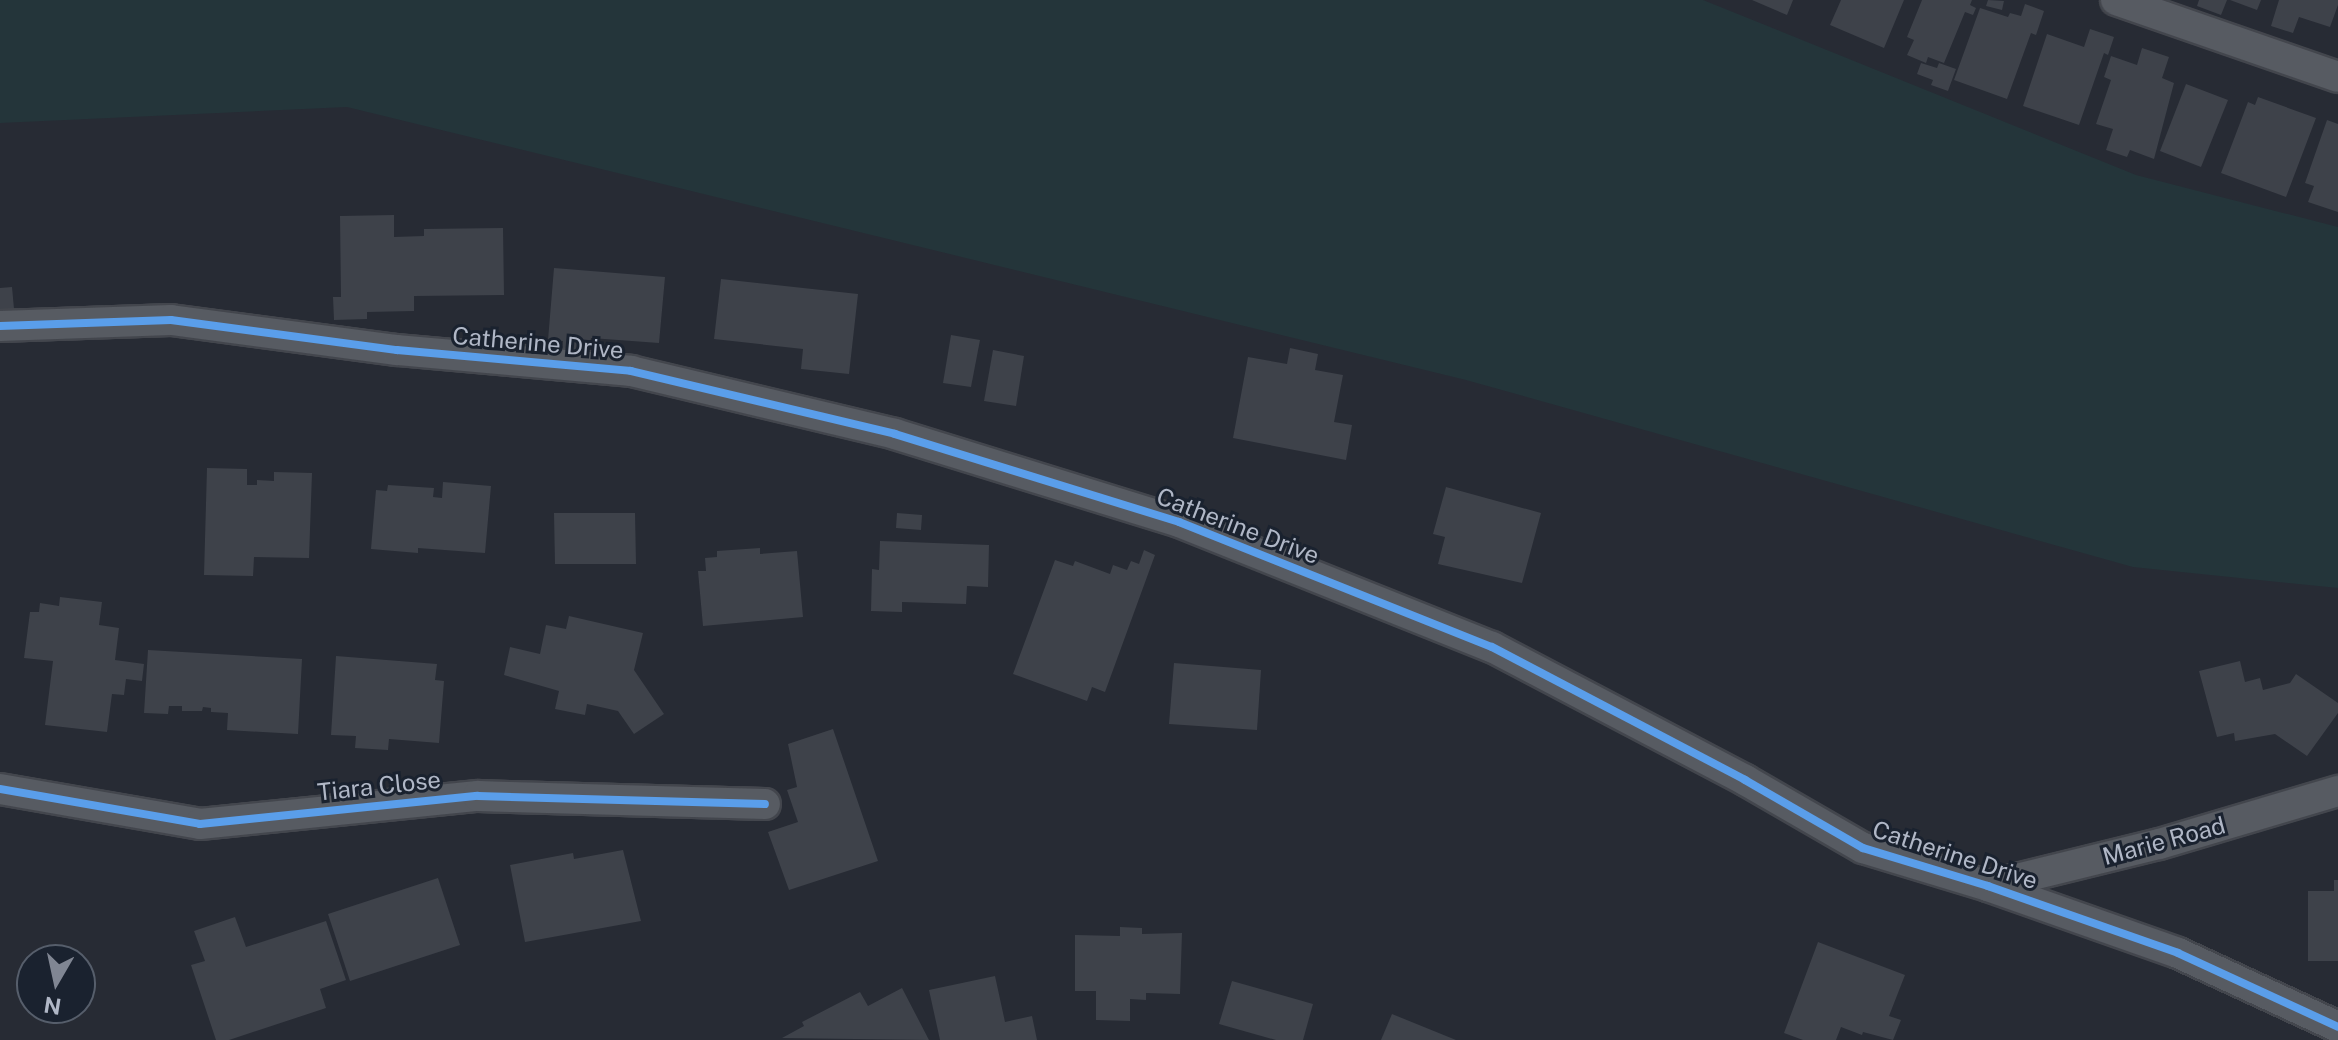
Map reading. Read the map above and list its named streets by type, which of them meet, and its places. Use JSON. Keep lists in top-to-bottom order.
{
  "streets": {
    "street": ["Catherine Drive", "Tiara Close", "Marie Road"]
  },
  "crossings": [
    ["Catherine Drive", "Marie Road"]
  ],
  "north": "bottom"
}
